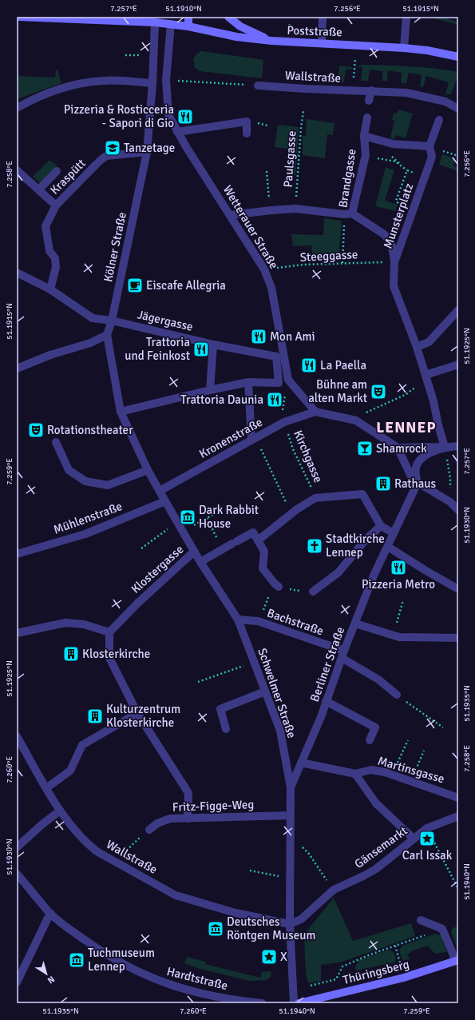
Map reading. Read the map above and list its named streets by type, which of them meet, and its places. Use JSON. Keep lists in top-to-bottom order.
{
  "streets": {
    "street": [
      "Poststraße",
      "Wallstraße",
      "Kraspütt",
      "Brandgasse",
      "Munsterplatz",
      "Wetterauer Straße",
      "Kölner Straße",
      "Jägergasse",
      "Kronenstraße",
      "Mühlenstraße",
      "Klostergasse",
      "Bachstraße",
      "Berliner Straße",
      "Schwelmer Straße",
      "Martinsgasse",
      "Fritz-Figge-Weg",
      "Gänsemarkt",
      "Thüringsberg",
      "Hardtstraße"
    ],
    "path": ["Paulsgasse", "Steeggasse", "Kirchgasse"]
  },
  "crossings": [
    ["Poststraße", "Kölner Straße"],
    ["Wallstraße", "Schwelmer Straße"],
    ["Wallstraße", "Gänsemarkt"],
    ["Kraspütt", "Kölner Straße"],
    ["Brandgasse", "Munsterplatz"],
    ["Brandgasse", "Steeggasse"],
    ["Munsterplatz", "Steeggasse"],
    ["Wetterauer Straße", "Steeggasse"],
    ["Wetterauer Straße", "Kronenstraße"],
    ["Kölner Straße", "Jägergasse"],
    ["Kölner Straße", "Kronenstraße"],
    ["Kölner Straße", "Schwelmer Straße"],
    ["Kronenstraße", "Kirchgasse"],
    ["Kronenstraße", "Schwelmer Straße"],
    ["Mühlenstraße", "Schwelmer Straße"],
    ["Klostergasse", "Schwelmer Straße"],
    ["Bachstraße", "Berliner Straße"],
    ["Bachstraße", "Schwelmer Straße"],
    ["Berliner Straße", "Schwelmer Straße"],
    ["Berliner Straße", "Martinsgasse"],
    ["Schwelmer Straße", "Fritz-Figge-Weg"],
    ["Schwelmer Straße", "Gänsemarkt"]
  ],
  "districts": ["LENNEP"],
  "places": {
    "restaurant": [
      "Pizzeria & Rosticceria - Sapori di Gio",
      "Mon Ami",
      "Trattoria und Feinkost",
      "La Paella",
      "Trattoria Daunia",
      "Pizzeria Metro"
    ],
    "school or university": ["Tanzetage"],
    "cafe": ["Eiscafe Allegria"],
    "theatre": ["Bühne am alten Markt", "Rotationstheater"],
    "bar": ["Shamrock"],
    "building": ["Rathaus", "Klosterkirche", "Kulturzentrum Klosterkirche"],
    "museum": ["Dark Rabbit House", "Deutsches Röntgen Museum", "Tuchmuseum Lennep"],
    "church": ["Stadtkirche Lennep"],
    "place": ["Carl Issak", "X"]
  },
  "north": "bottom right",
  "coordinates": [
    "7.257°E",
    "51.1910°N",
    "7.256°E",
    "51.1915°N",
    "7.258°E",
    "51.1925°N",
    "7.259°E",
    "51.1930°N",
    "51.1935°N",
    "7.260°E",
    "51.1940°N"
  ]
}
